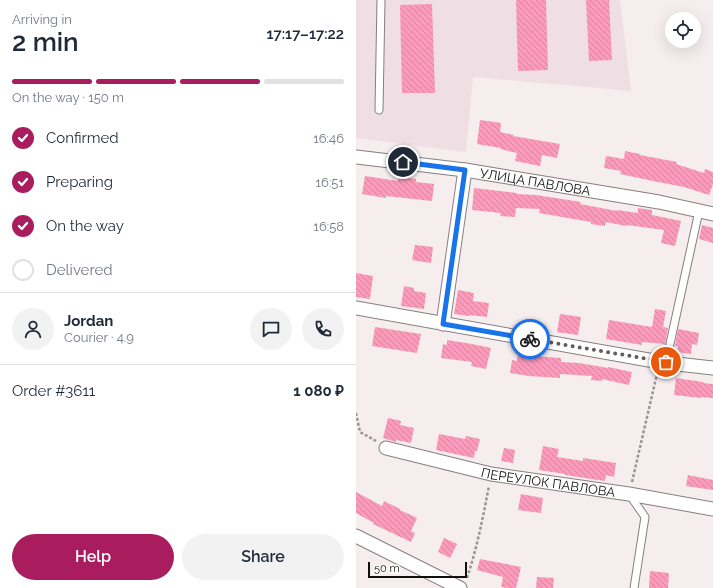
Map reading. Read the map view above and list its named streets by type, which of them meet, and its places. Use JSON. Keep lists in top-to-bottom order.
{
  "streets": {
    "street": ["УЛИЦА ПАВЛОВА", "ПЕРЕУЛОК ПАВЛОВА"]
  },
  "scale_bar": "50 m",
  "page": {
    "heading": ["2 min", "Arriving in", "17:17–17:22"],
    "panel": [
      "Jordan",
      "Courier · 4.9",
      "Order #3611",
      "1 080 ₽"
    ],
    "bar": "On the way · 150 m",
    "list": [
      ["Confirmed", "16:46"],
      ["Preparing", "16:51"],
      ["On the way", "16:58"],
      "Delivered"
    ],
    "buttons": ["Help", "Share"],
    "scale": "50 m"
  }
}
